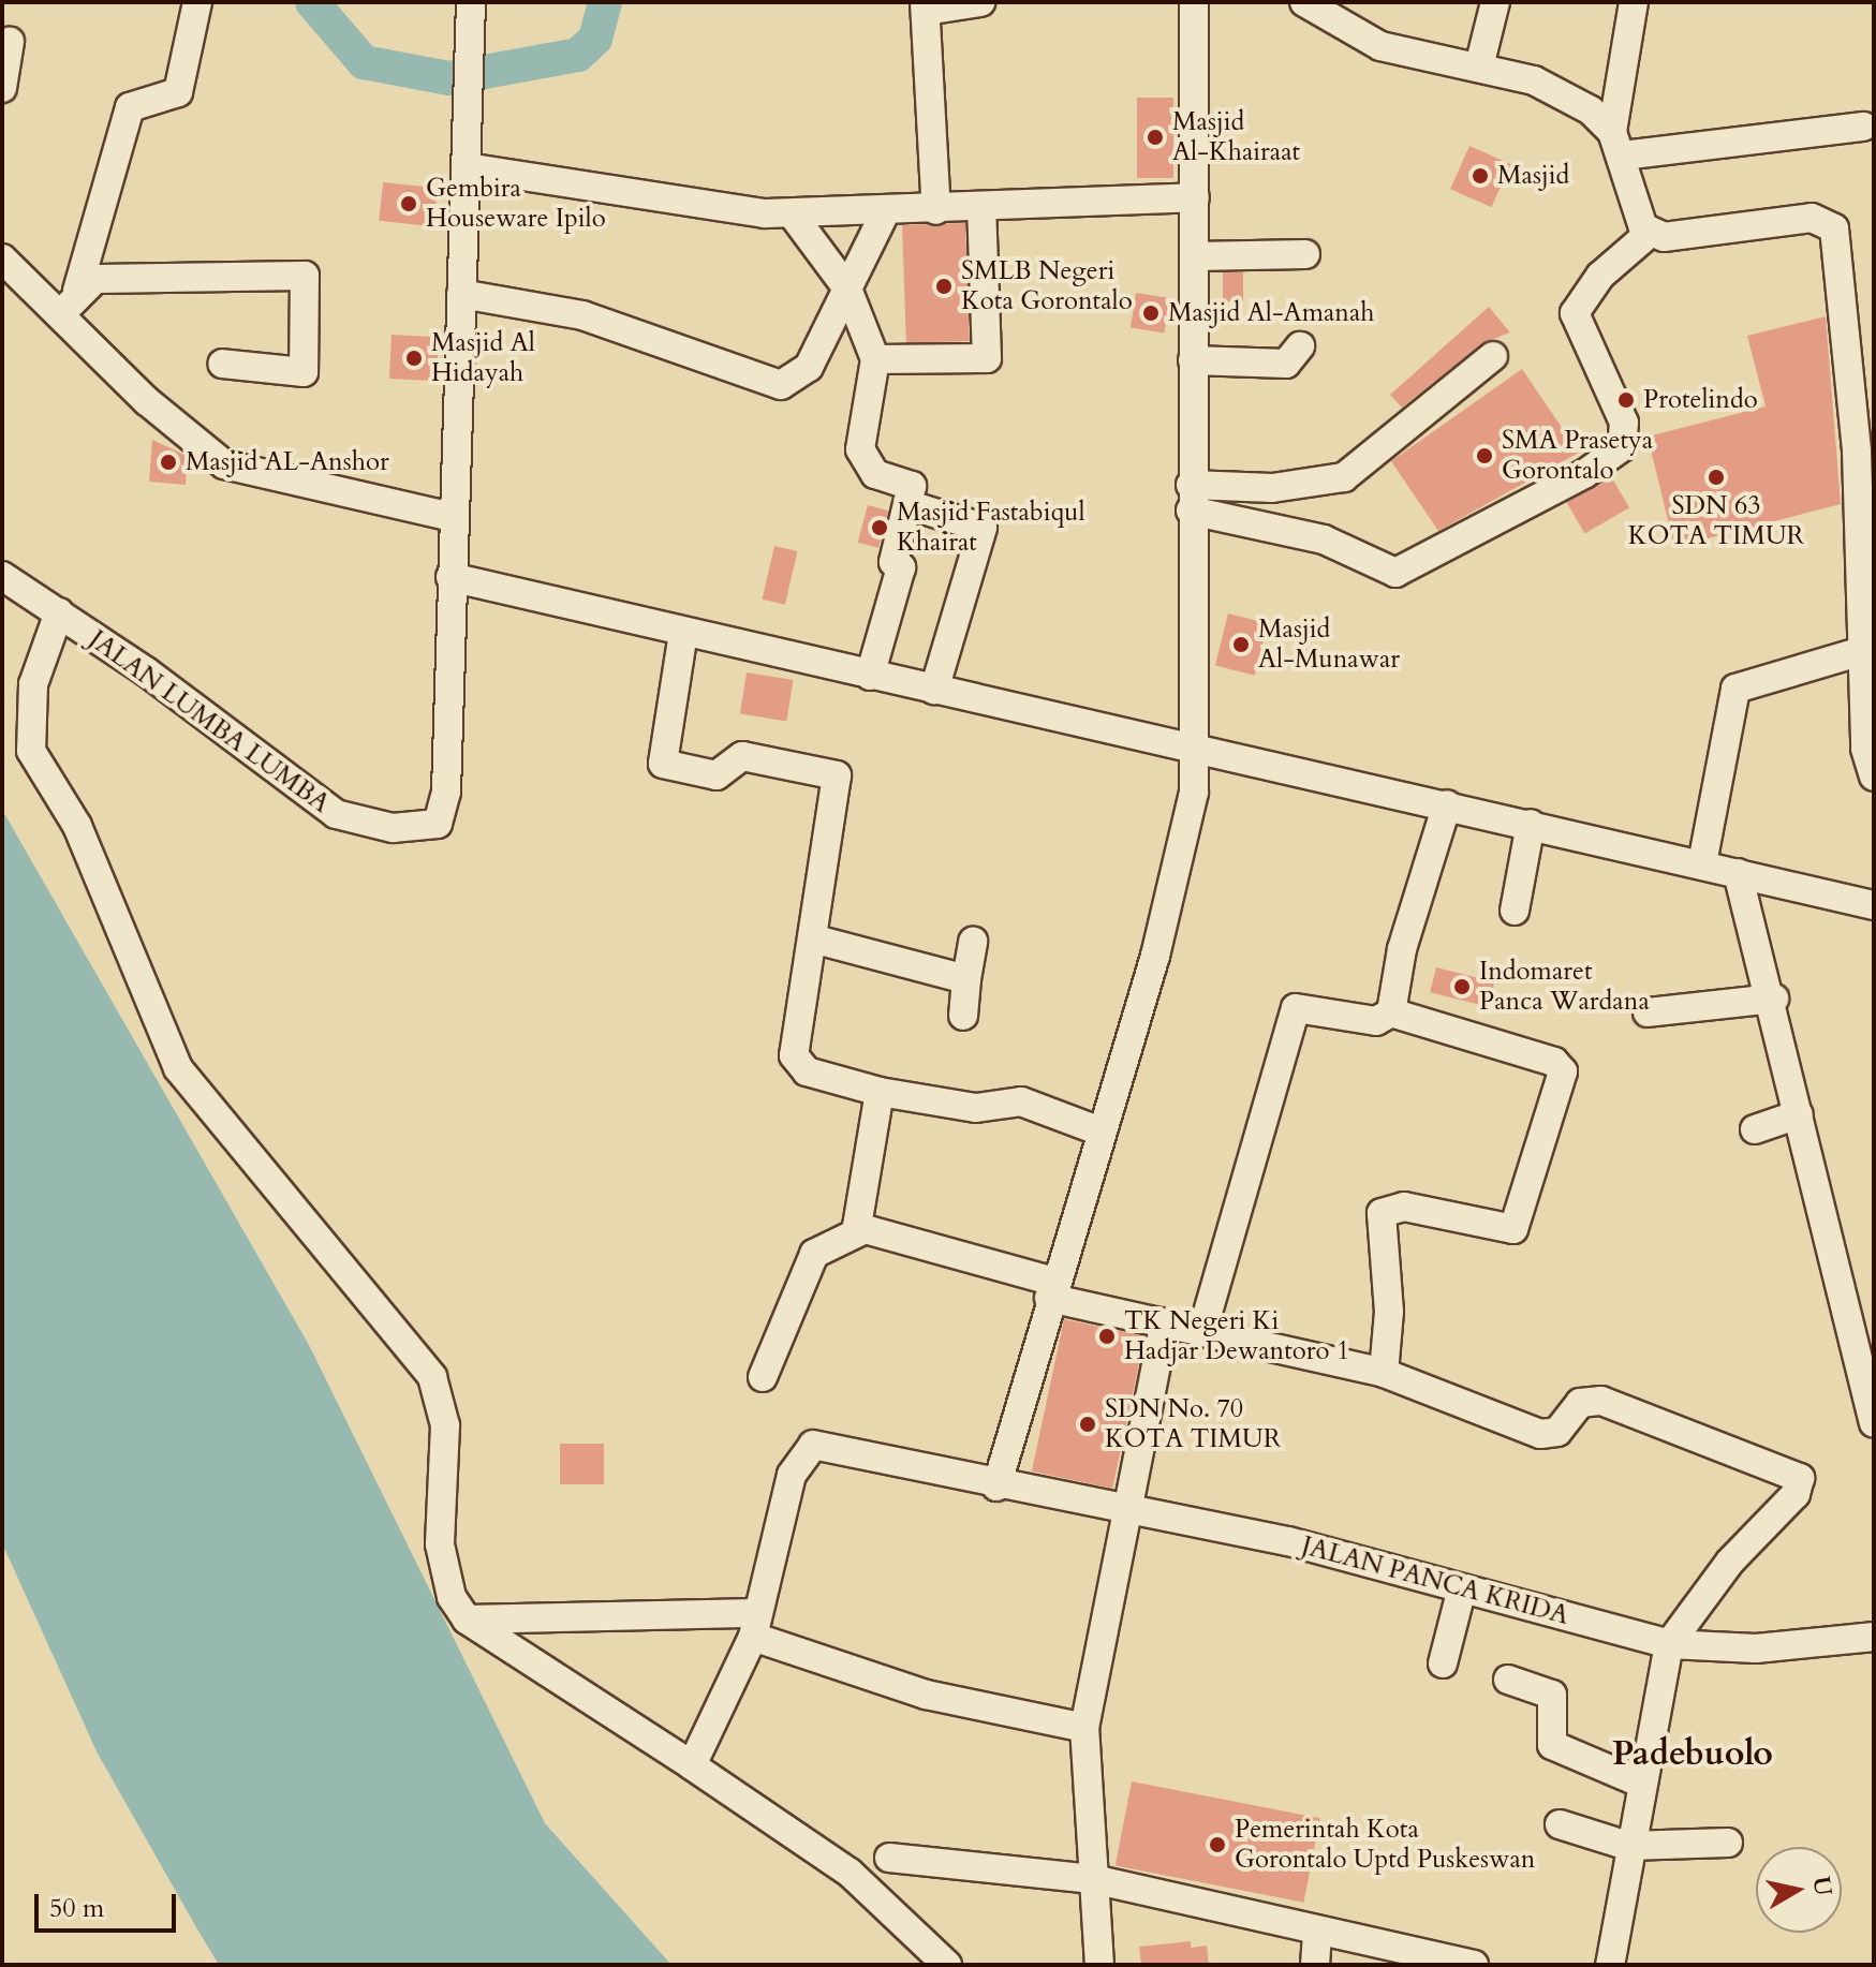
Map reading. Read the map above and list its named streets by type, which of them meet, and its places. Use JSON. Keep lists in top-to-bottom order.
{
  "streets": {
    "street": ["JALAN LUMBA LUMBA", "JALAN PANCA KRIDA"]
  },
  "districts": ["Padebuolo"],
  "places": [
    "Masjid Al-Khairaat",
    "Masjid",
    "Gembira Houseware Ipilo",
    "SMLB Negeri Kota Gorontalo",
    "Masjid Al-Amanah",
    "Masjid Al Hidayah",
    "Protelindo",
    "SMA Prasetya Gorontalo",
    "Masjid AL-Anshor",
    "SDN 63 KOTA TIMUR",
    "Masjid Fastabiqul Khairat",
    "Masjid Al-Munawar",
    "Indomaret Panca Wardana",
    "TK Negeri Ki Hadjar Dewantoro 1",
    "SDN No. 70 KOTA TIMUR",
    "Pemerintah Kota Gorontalo Uptd Puskeswan"
  ],
  "scale_bar": "50 m",
  "north": "right"
}
